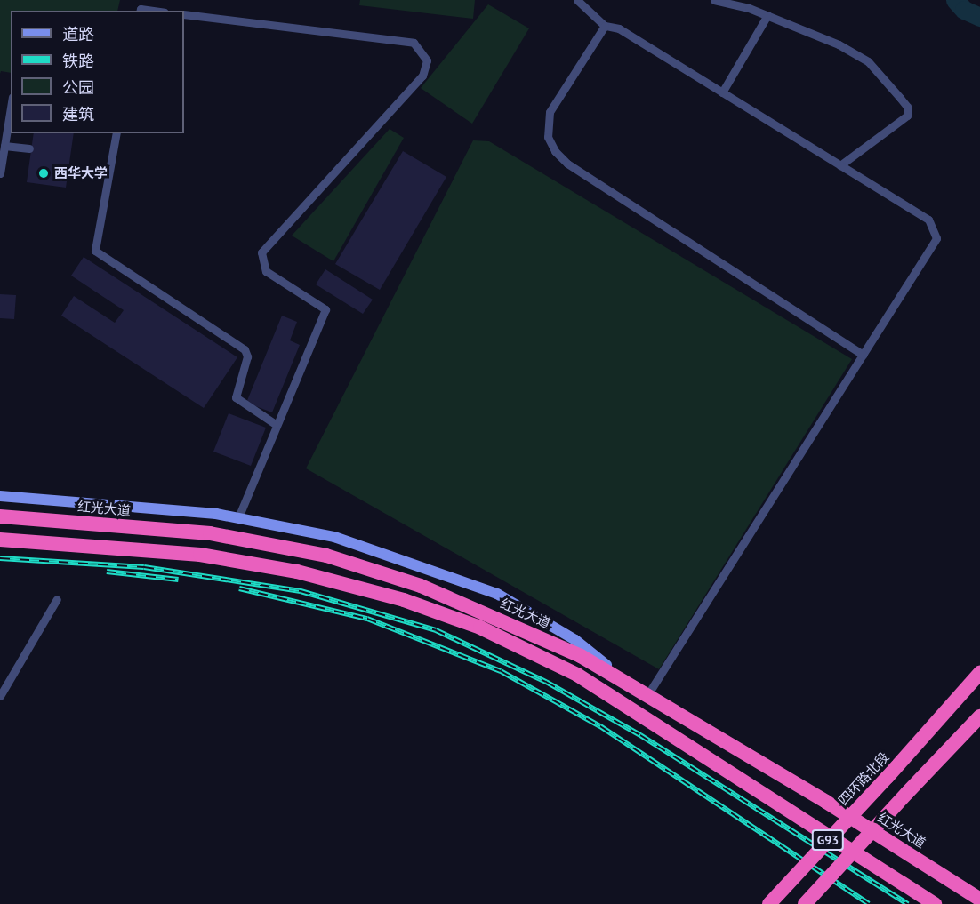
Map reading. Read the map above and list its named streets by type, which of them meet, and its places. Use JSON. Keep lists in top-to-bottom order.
{
  "streets": {
    "highway": ["红光大道", "四环路北段", "G93"]
  },
  "places": ["西华大学"],
  "legend": [
    "道路",
    "铁路",
    "公园",
    "建筑"
  ]
}
